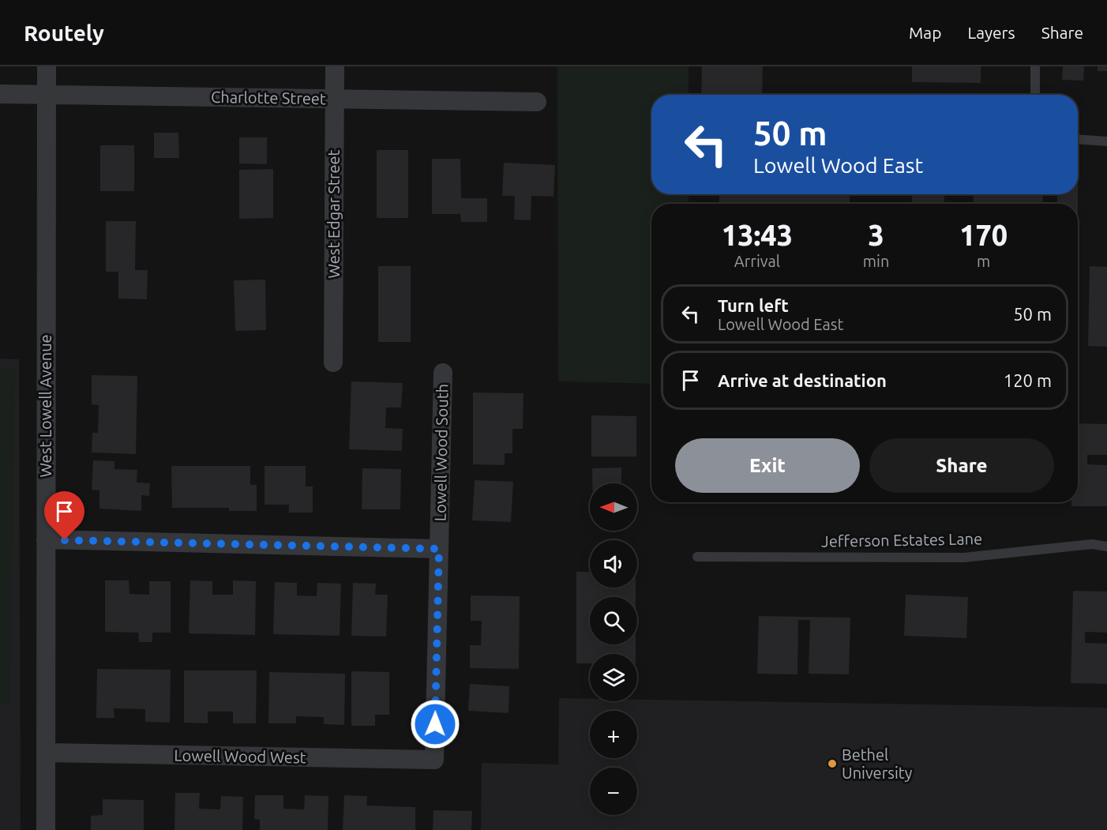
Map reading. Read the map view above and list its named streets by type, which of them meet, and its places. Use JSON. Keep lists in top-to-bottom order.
{
  "streets": {
    "street": [
      "Charlotte Street",
      "West Edgar Street",
      "West Lowell Avenue",
      "Lowell Wood South",
      "Lowell Wood West"
    ],
    "lane": ["Jefferson Estates Lane"]
  },
  "crossings": [
    ["Charlotte Street", "West Edgar Street"],
    ["Charlotte Street", "West Lowell Avenue"],
    ["West Lowell Avenue", "Lowell Wood West"],
    ["Lowell Wood South", "Lowell Wood West"]
  ],
  "places": ["Bethel University"],
  "north": "left",
  "page": {
    "header": "Routely",
    "nav": ["Map", "Layers", "Share"],
    "turn": ["50 m", "Lowell Wood East"],
    "eta": [
      "13:43",
      "Arrival",
      "3",
      "min",
      "170",
      "m"
    ],
    "list": [
      {
        "name": "Turn left",
        "note": "Lowell Wood East",
        "value": "50 m"
      },
      {
        "name": "Arrive at destination",
        "value": "120 m"
      }
    ],
    "buttons": ["Exit", "Share"],
    "map_buttons": ["+", "−"]
  }
}
